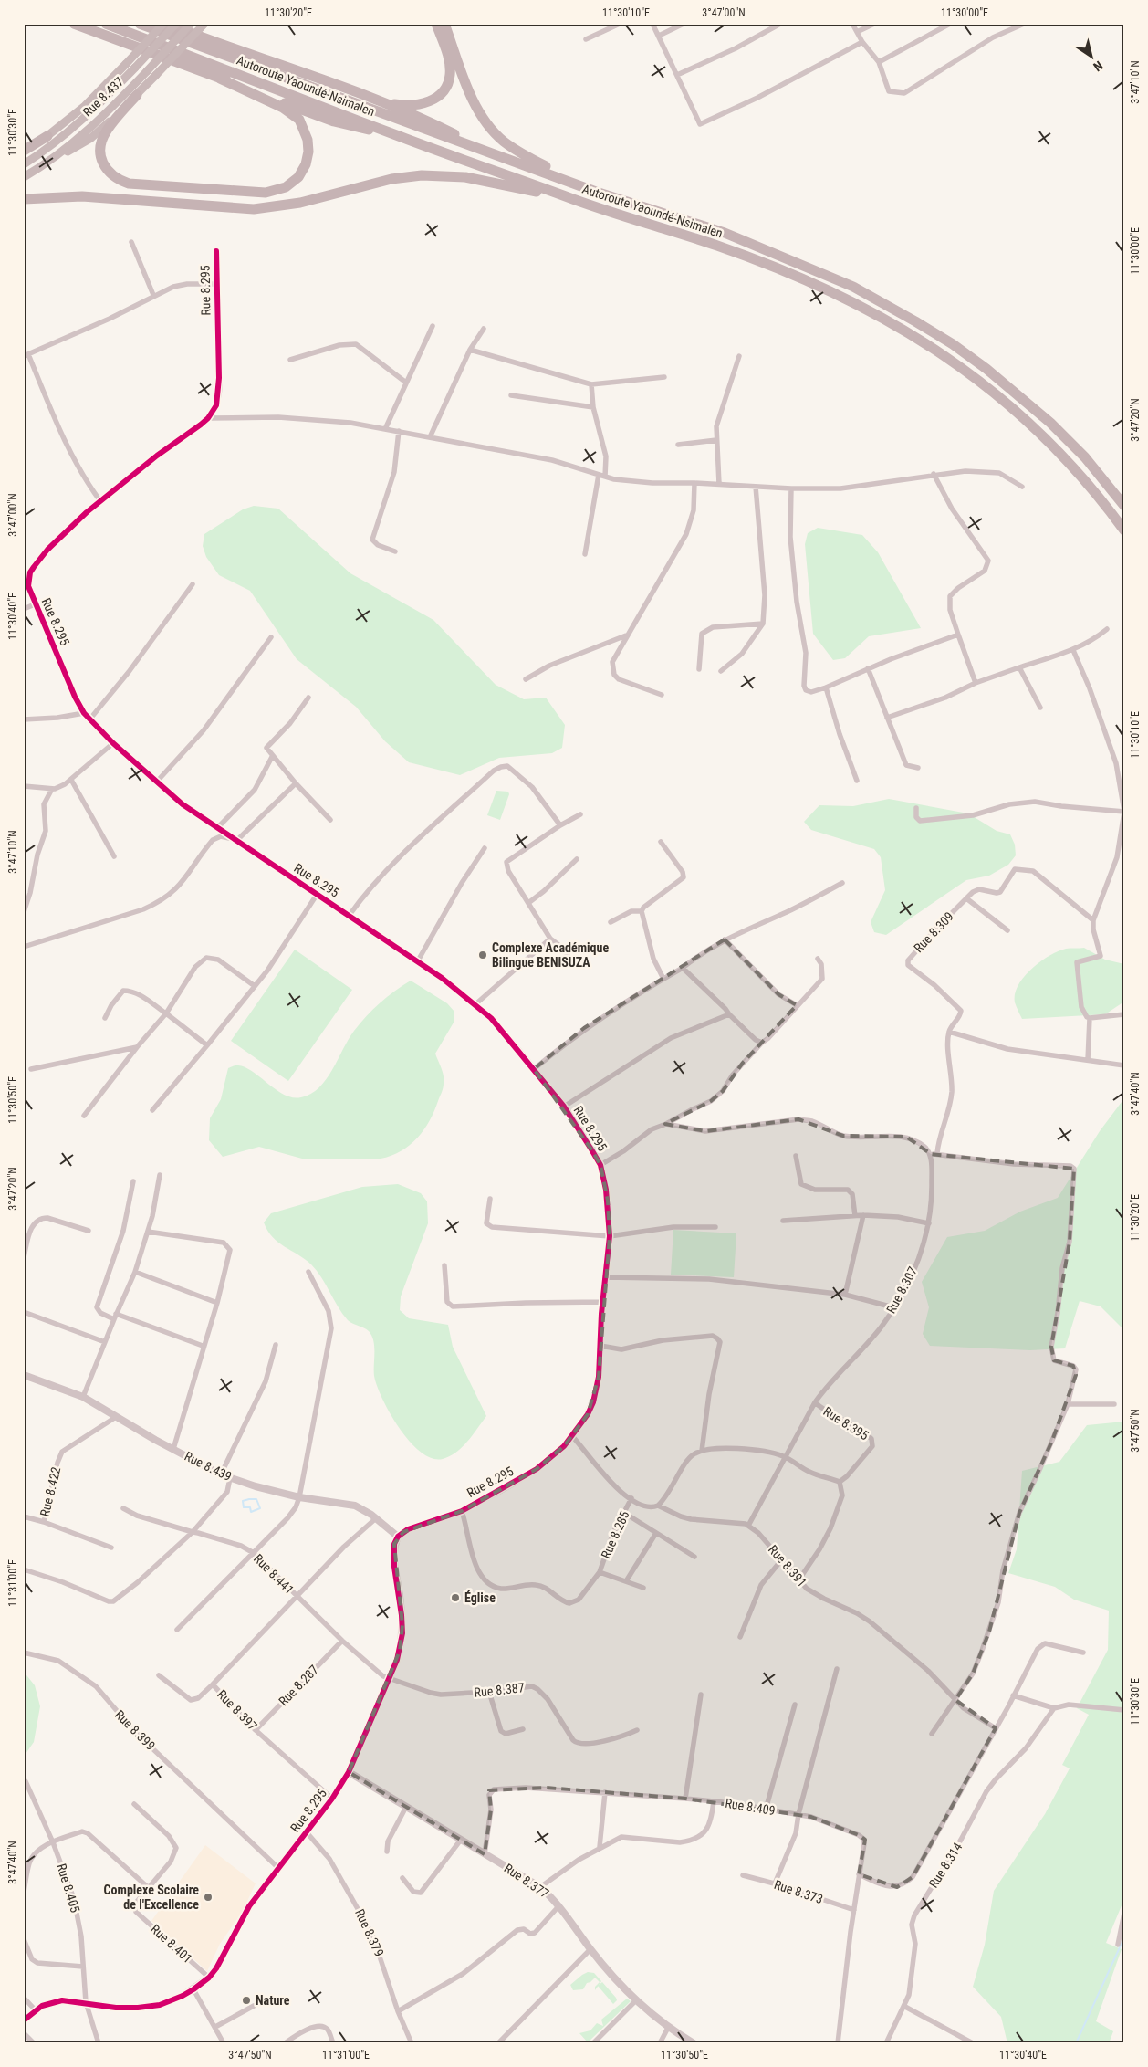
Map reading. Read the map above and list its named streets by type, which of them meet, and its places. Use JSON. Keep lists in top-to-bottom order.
{
  "streets": {
    "highway": ["Autoroute Yaoundé-Nsimalen"],
    "main road": ["Rue 8.437"],
    "street": [
      "Rue 8.295",
      "Rue 8.309",
      "Rue 8.307",
      "Rue 8.395",
      "Rue 8.439",
      "Rue 8.422",
      "Rue 8.285",
      "Rue 8.391",
      "Rue 8.441",
      "Rue 8.287",
      "Rue 8.387",
      "Rue 8.397",
      "Rue 8.399",
      "Rue 8.409",
      "Rue 8.314",
      "Rue 8.377",
      "Rue 8.405",
      "Rue 8.373",
      "Rue 8.379",
      "Rue 8.401"
    ]
  },
  "crossings": [
    ["Rue 8.295", "Rue 8.439"],
    ["Rue 8.295", "Rue 8.285"],
    ["Rue 8.295", "Rue 8.441"],
    ["Rue 8.295", "Rue 8.387"],
    ["Rue 8.295", "Rue 8.397"],
    ["Rue 8.295", "Rue 8.399"],
    ["Rue 8.295", "Rue 8.377"],
    ["Rue 8.295", "Rue 8.405"],
    ["Rue 8.295", "Rue 8.379"],
    ["Rue 8.295", "Rue 8.401"],
    ["Rue 8.307", "Rue 8.395"],
    ["Rue 8.307", "Rue 8.391"],
    ["Rue 8.439", "Rue 8.422"],
    ["Rue 8.439", "Rue 8.397"],
    ["Rue 8.441", "Rue 8.287"],
    ["Rue 8.441", "Rue 8.387"],
    ["Rue 8.441", "Rue 8.397"],
    ["Rue 8.287", "Rue 8.397"],
    ["Rue 8.409", "Rue 8.377"],
    ["Rue 8.409", "Rue 8.373"]
  ],
  "places": [
    "Complexe Académique Bilingue BENISUZA",
    "Église",
    "Complexe Scolaire de l'Excellence",
    "Nature"
  ],
  "north": "bottom right",
  "coordinates": [
    "11°30'20\"E",
    "11°30'10\"E",
    "3°47'00\"N",
    "11°30'00\"E",
    "3°47'10\"N",
    "11°30'30\"E",
    "3°47'20\"N",
    "11°30'40\"E",
    "3°47'40\"N",
    "11°30'50\"E",
    "3°47'50\"N",
    "11°31'00\"E"
  ]
}
